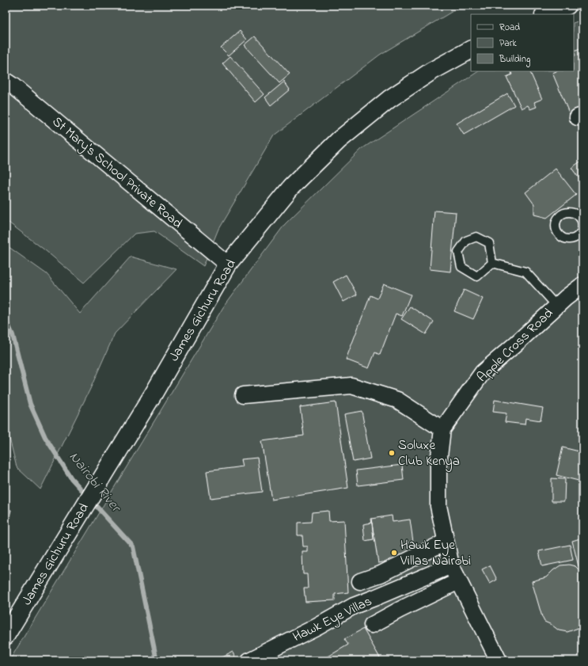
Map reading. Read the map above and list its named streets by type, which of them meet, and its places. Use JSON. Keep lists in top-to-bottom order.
{
  "streets": {
    "main road": ["James Gichuru Road"],
    "street": ["St Mary's School Private Road", "Apple Cross Road", "Hawk Eye Villas"]
  },
  "crossings": [
    ["St Mary's School Private Road", "James Gichuru Road"]
  ],
  "water": ["Nairobi River"],
  "places": ["Soluxe Club Kenya", "Hawk Eye Villas Nairobi"],
  "legend": ["Road", "Park", "Building"]
}
